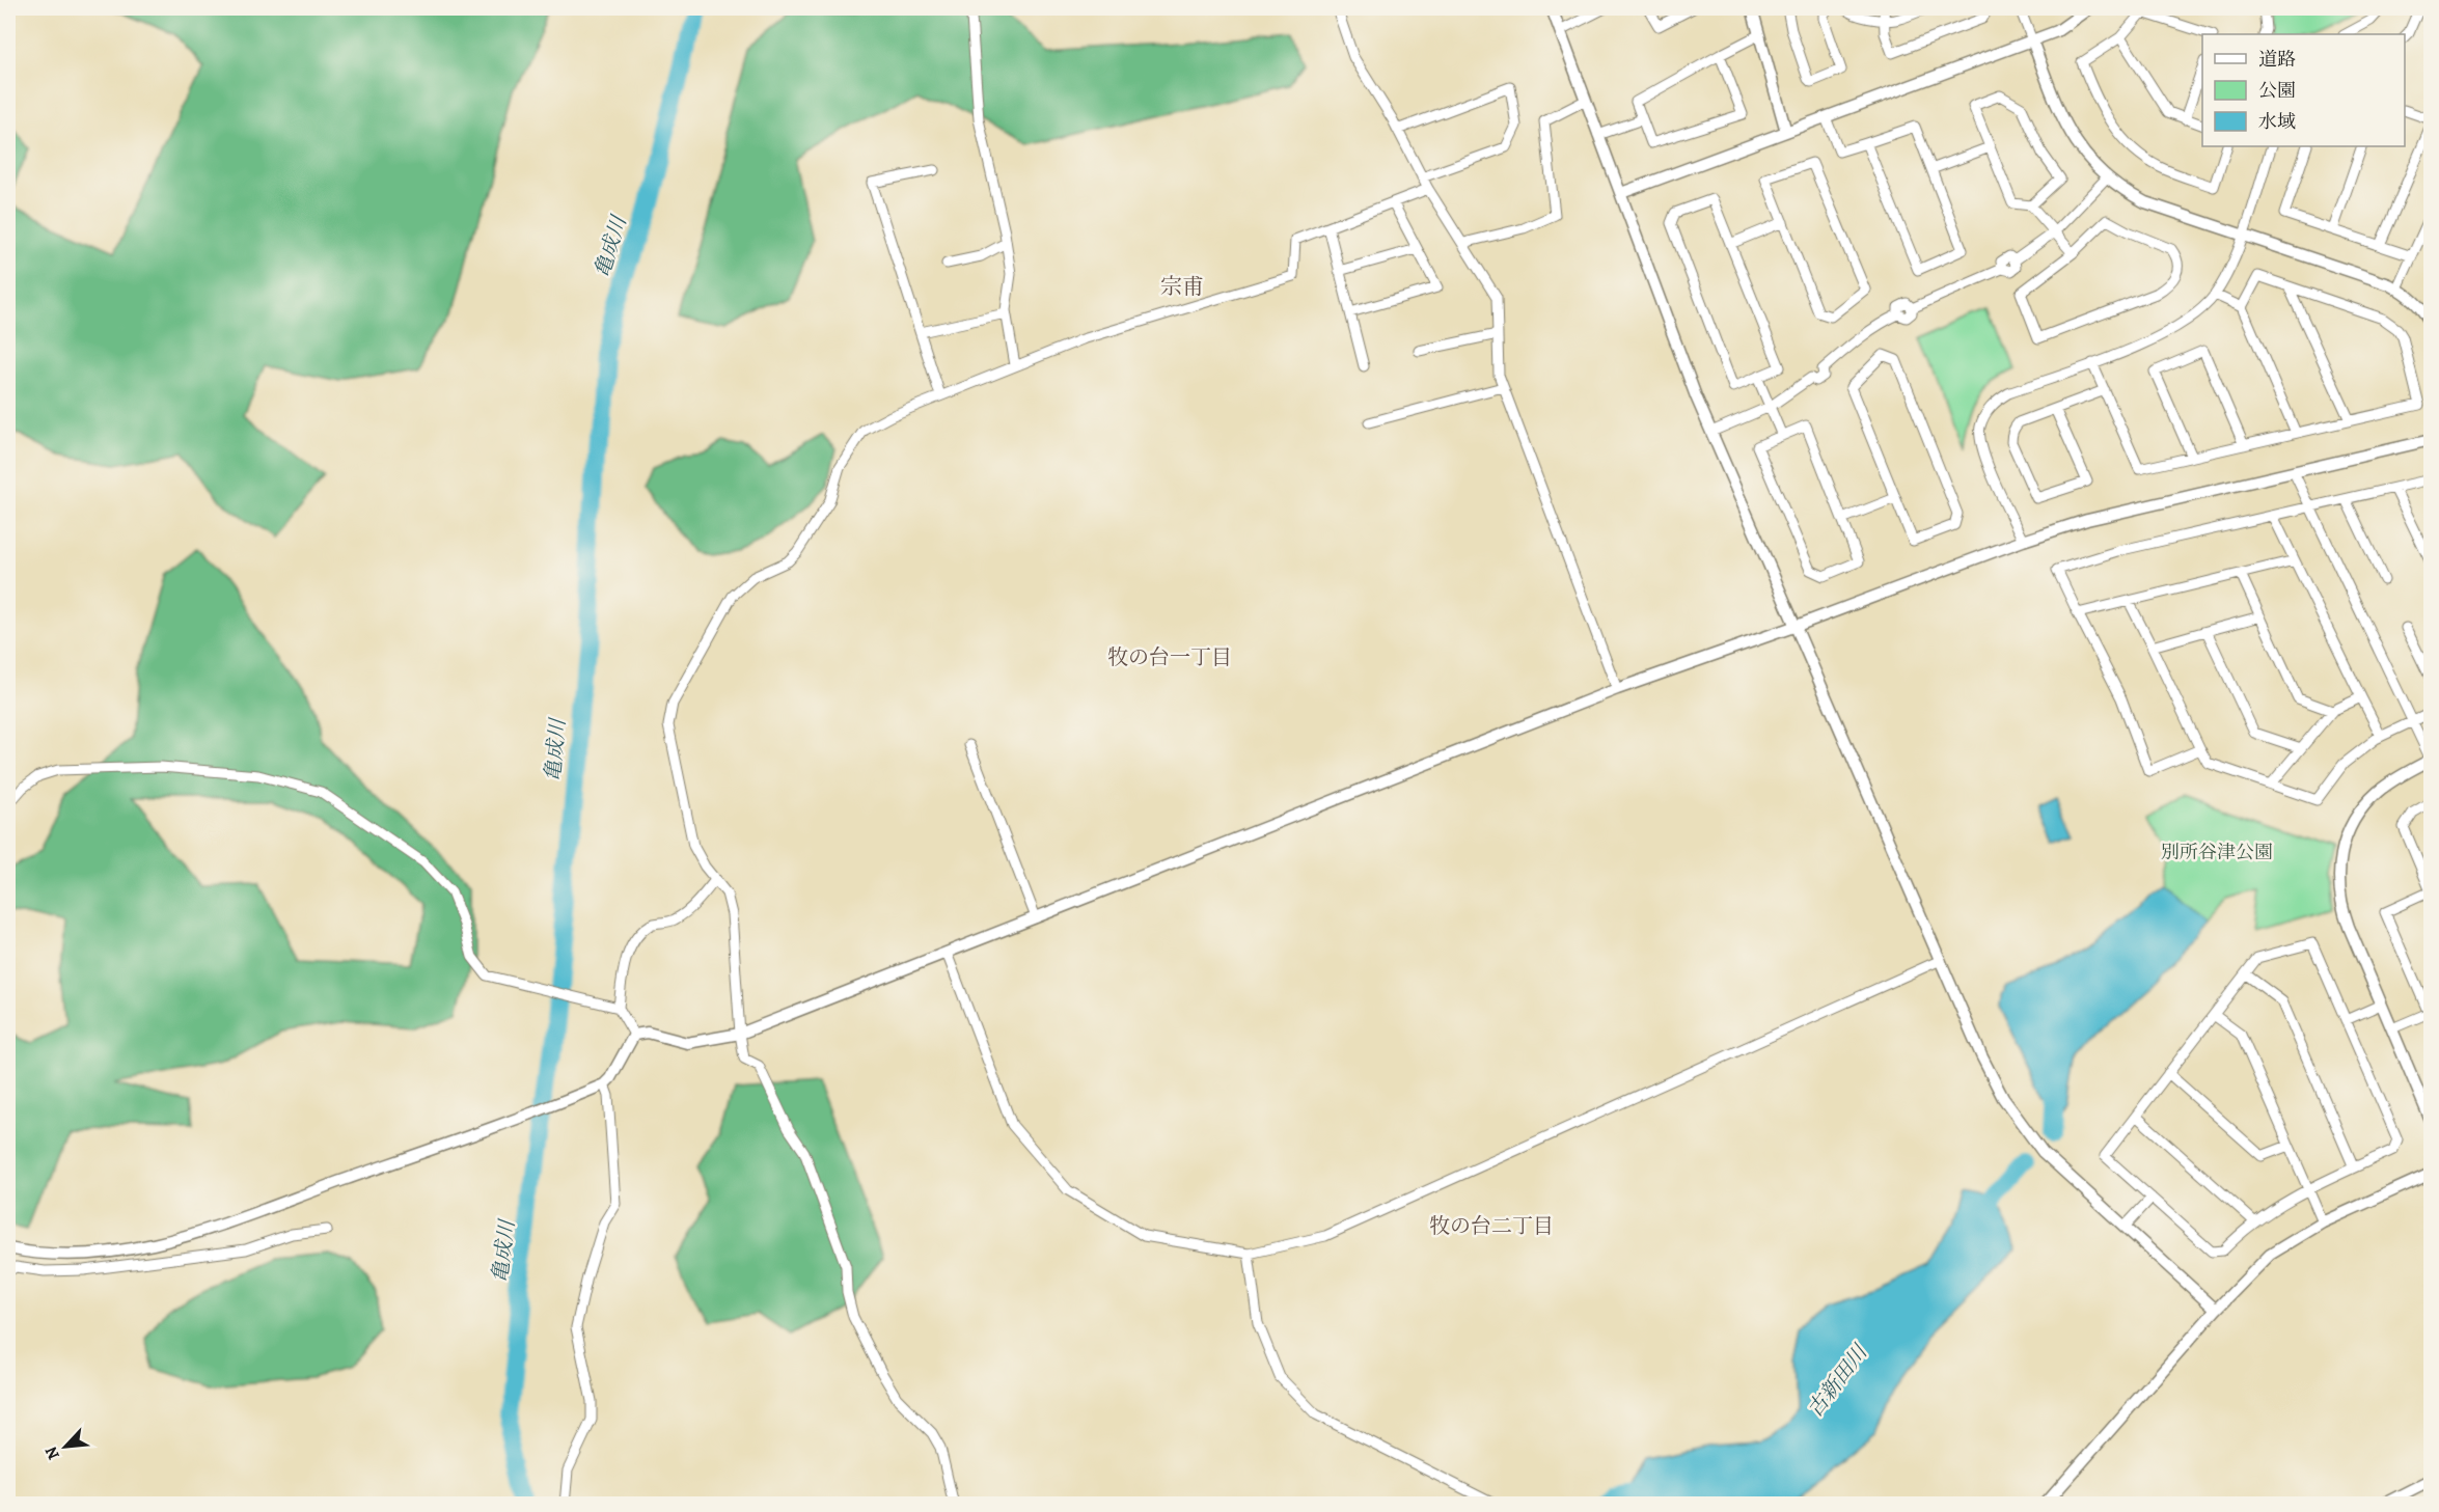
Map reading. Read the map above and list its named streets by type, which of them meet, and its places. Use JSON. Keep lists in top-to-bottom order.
{
  "districts": ["宗甫", "牧の台一丁目", "牧の台二丁目"],
  "water": ["亀成川", "古新田川"],
  "parks": ["別所谷津公園"],
  "legend": ["道路", "公園", "水域"],
  "north": "bottom left"
}
